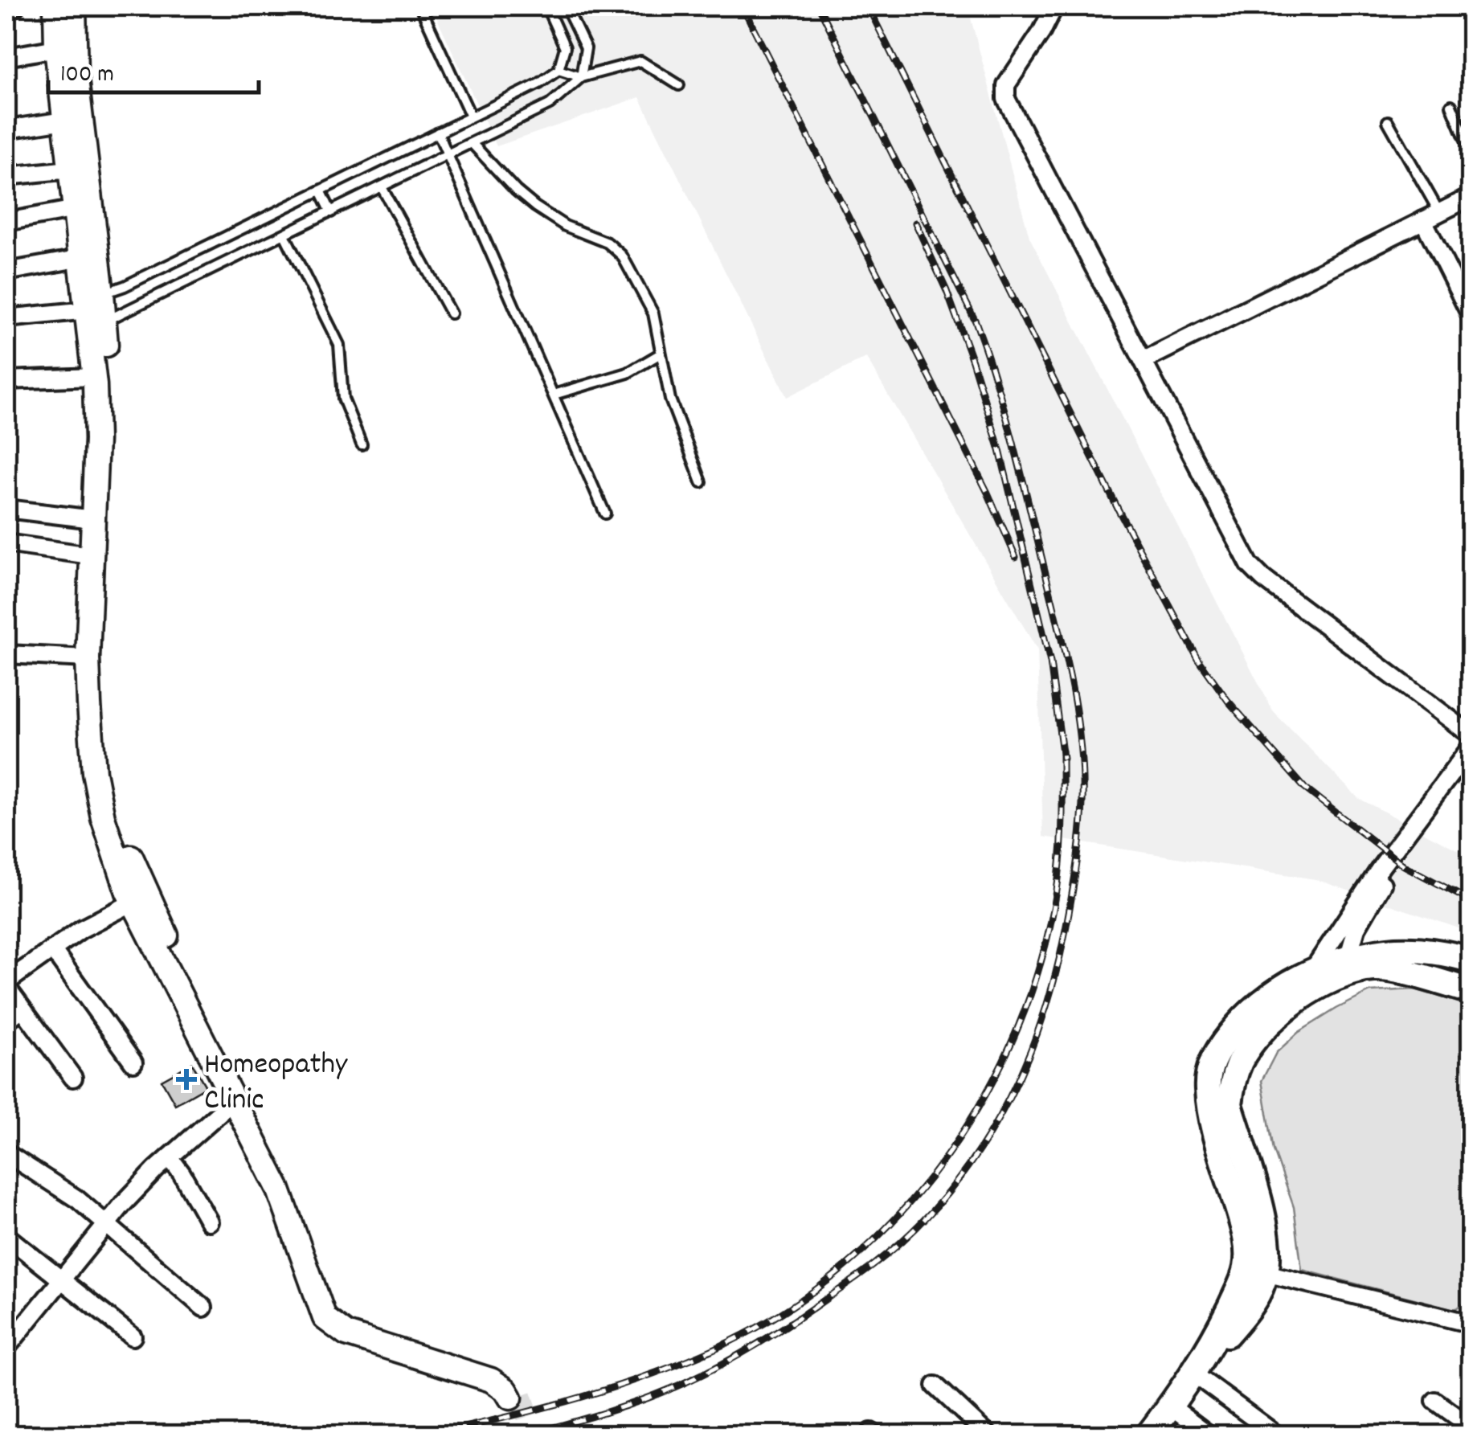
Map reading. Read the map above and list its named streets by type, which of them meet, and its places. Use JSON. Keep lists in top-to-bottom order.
{
  "places": {
    "health": ["Homeopathy Clinic"]
  },
  "scale_bar": "100 m"
}
